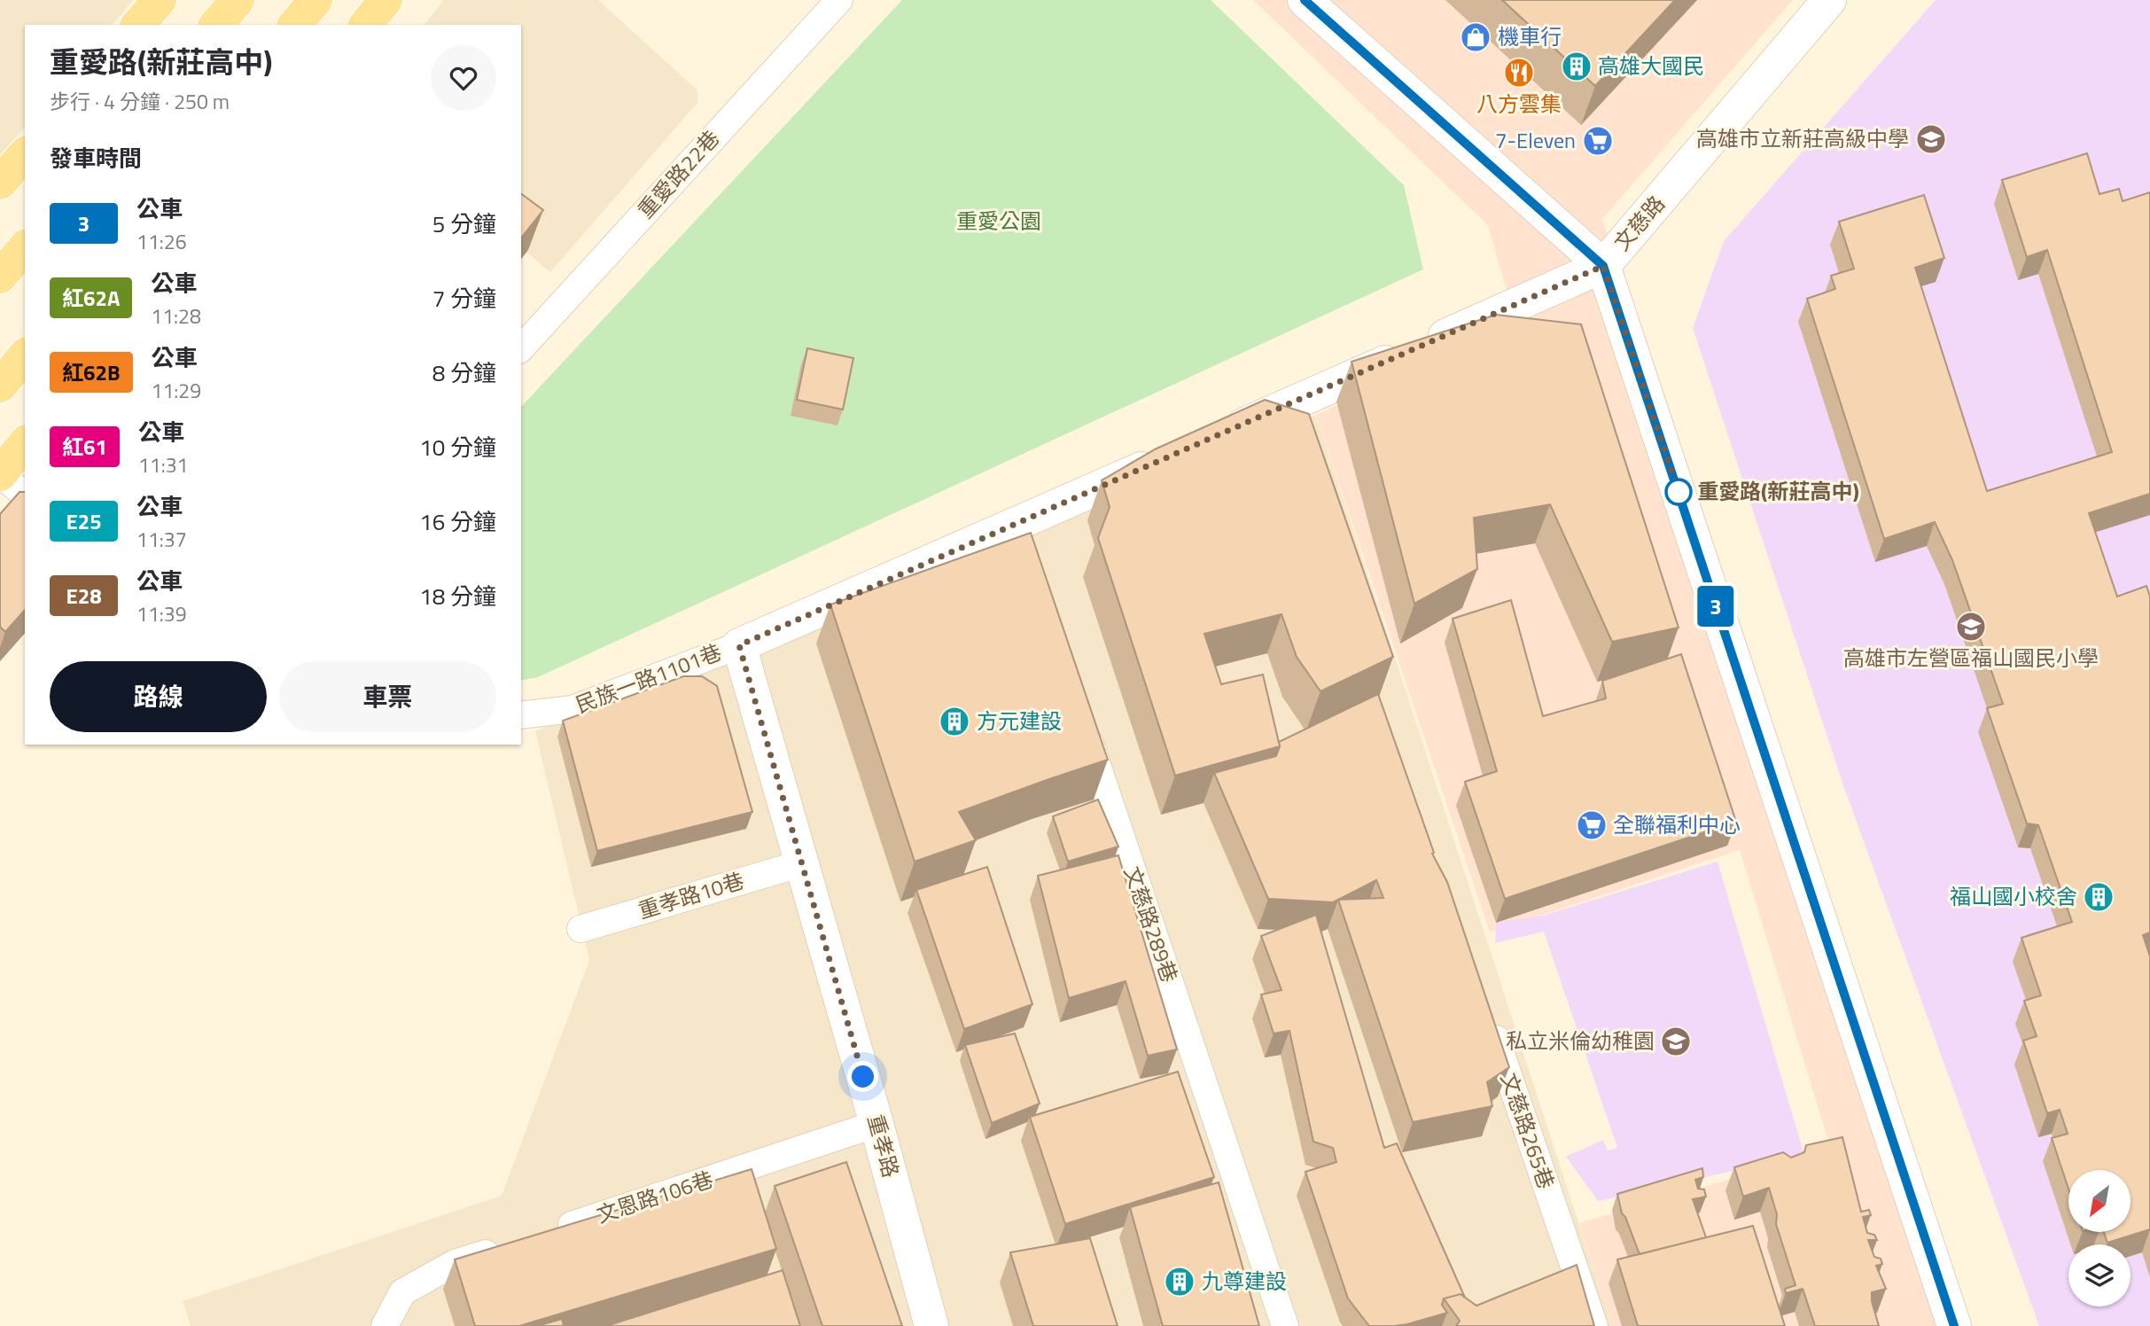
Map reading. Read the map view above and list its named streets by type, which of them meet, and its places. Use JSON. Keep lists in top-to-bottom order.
{
  "streets": {
    "street": ["文慈路", "重孝路"],
    "lane": [
      "重愛路22巷",
      "民族一路1101巷",
      "重孝路10巷",
      "文慈路289巷",
      "文慈路265巷",
      "文恩路106巷"
    ]
  },
  "crossings": [
    ["民族一路1101巷", "重孝路"],
    ["重孝路10巷", "重孝路"],
    ["重孝路", "文恩路106巷"]
  ],
  "parks": ["重愛公園"],
  "places": {
    "shop": ["機車行"],
    "building": [
      "高雄大國民",
      "方元建設",
      "福山國小校舍",
      "九尊建設"
    ],
    "restaurant": ["八方雲集"],
    "school or university": ["高雄市立新莊高級中學", "高雄市左營區福山國民小學", "私立米倫幼稚園"],
    "supermarket": ["7-Eleven", "全聯福利中心"],
    "other": ["重愛路(新莊高中)"]
  },
  "lines": ["bus line 3"],
  "north": "bottom left",
  "page": {
    "on_map": "3",
    "heading": [
      ["重愛路(新莊高中)", "步行 · 4 分鐘 · 250 m"],
      "發車時間"
    ],
    "list": [
      {
        "mark": "3",
        "name": "公車",
        "note": "11:26",
        "value": "5 分鐘"
      },
      {
        "mark": "紅62A",
        "name": "公車",
        "note": "11:28",
        "value": "7 分鐘"
      },
      {
        "mark": "紅62B",
        "name": "公車",
        "note": "11:29",
        "value": "8 分鐘"
      },
      {
        "mark": "紅61",
        "name": "公車",
        "note": "11:31",
        "value": "10 分鐘"
      },
      {
        "mark": "E25",
        "name": "公車",
        "note": "11:37",
        "value": "16 分鐘"
      },
      {
        "mark": "E28",
        "name": "公車",
        "note": "11:39",
        "value": "18 分鐘"
      }
    ],
    "buttons": ["路線", "車票"]
  }
}
